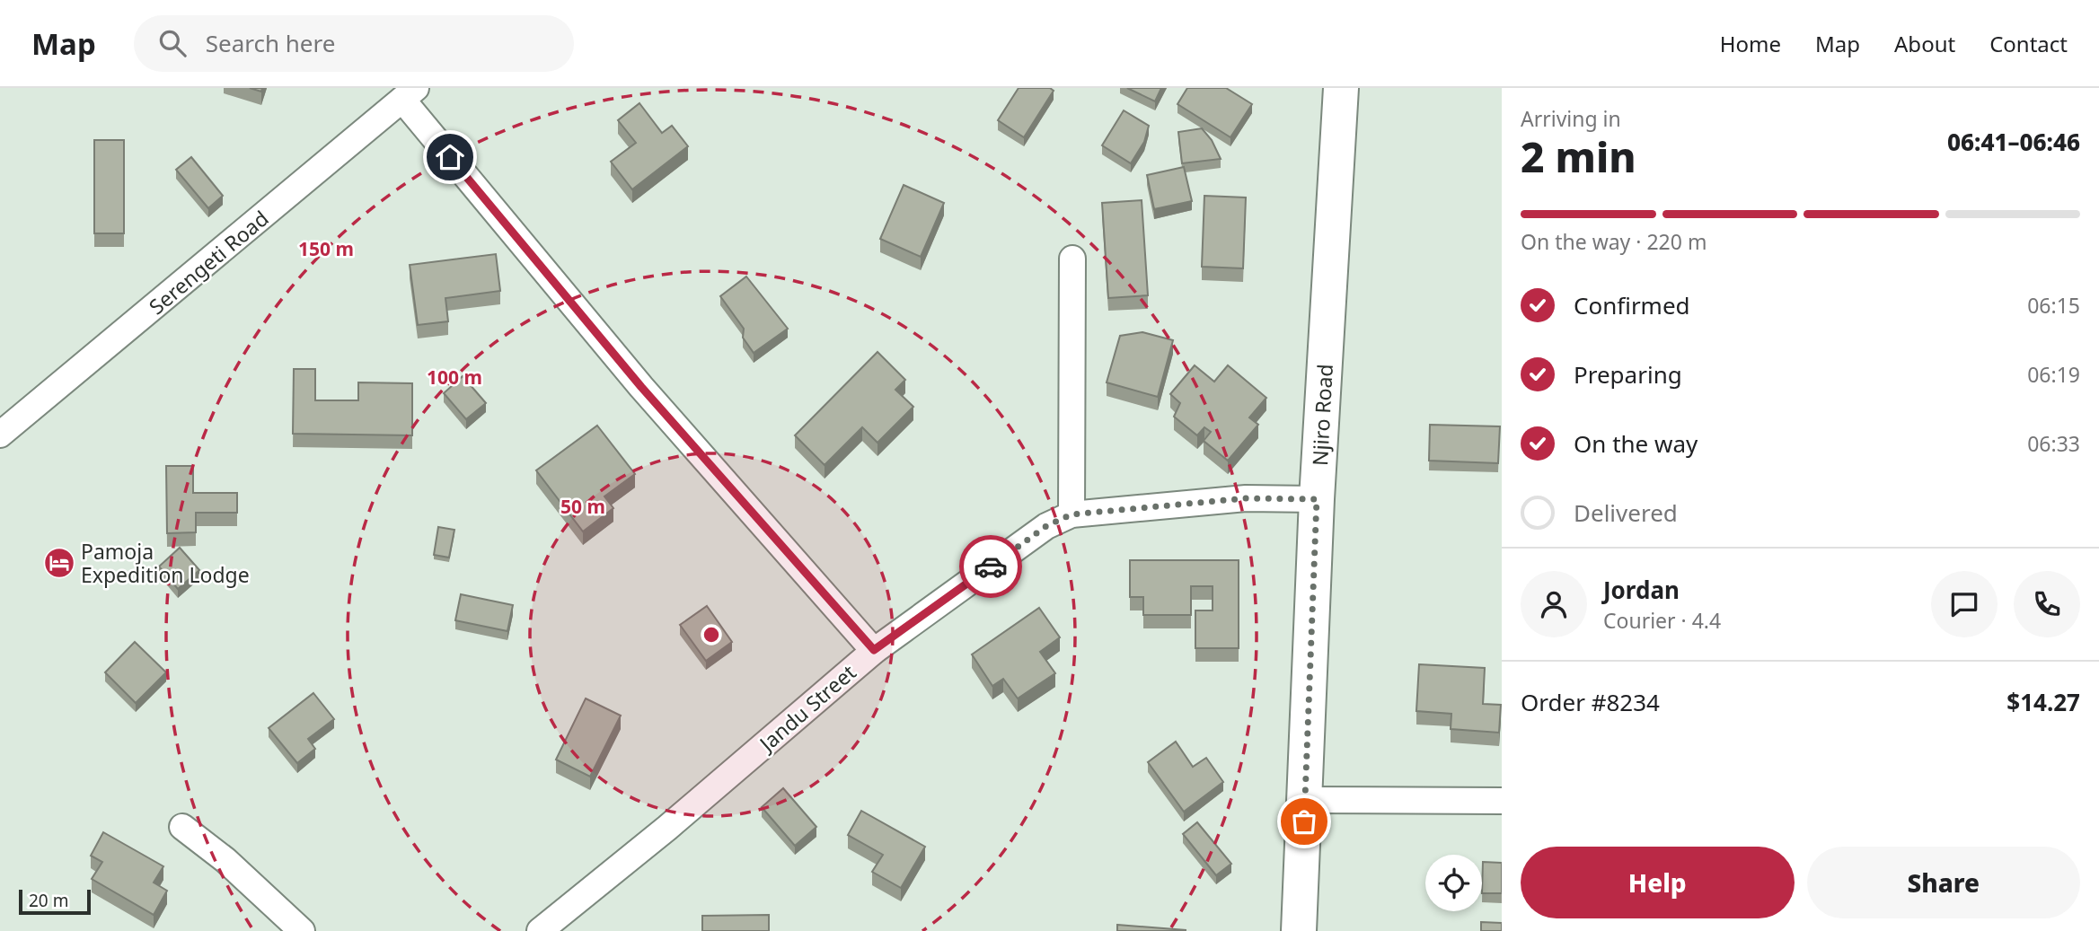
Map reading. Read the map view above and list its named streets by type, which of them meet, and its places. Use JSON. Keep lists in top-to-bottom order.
{
  "streets": {
    "street": ["Serengeti Road", "Njiro Road", "Jandu Street"]
  },
  "crossings": [
    ["Njiro Road", "Jandu Street"]
  ],
  "places": {
    "hotel": ["Pamoja Expedition Lodge"]
  },
  "scale_bar": "20 m",
  "page": {
    "header": "Map",
    "search": "Search here",
    "nav": [
      "Home",
      "Map",
      "About",
      "Contact"
    ],
    "heading": ["2 min", "Arriving in", "06:41–06:46"],
    "panel": [
      "Jordan",
      "Courier · 4.4",
      "Order #8234",
      "$14.27"
    ],
    "bar": "On the way · 220 m",
    "list": [
      ["Confirmed", "06:15"],
      ["Preparing", "06:19"],
      ["On the way", "06:33"],
      "Delivered"
    ],
    "buttons": ["Help", "Share"],
    "scale": "20 m"
  },
  "rings": ["150 m", "100 m", "50 m"]
}
